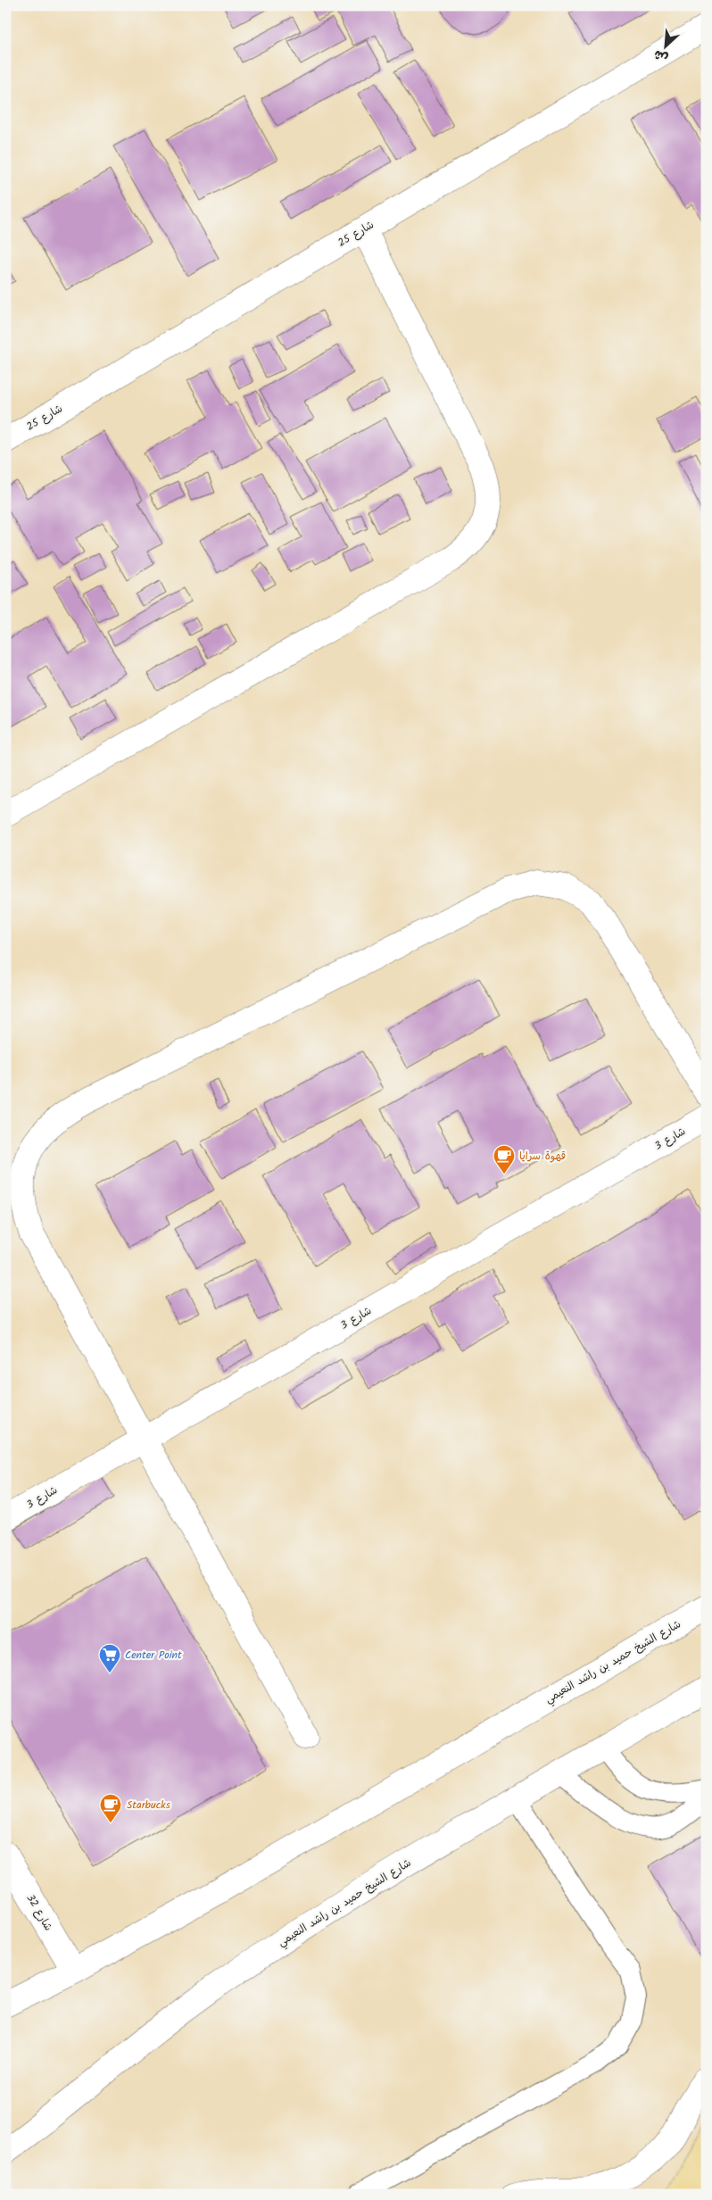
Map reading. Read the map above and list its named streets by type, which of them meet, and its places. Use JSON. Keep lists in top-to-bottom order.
{
  "streets": {
    "street": [
      "شارع 25",
      "شارع 3",
      "شارع الشيخ حميد بن راشد النعيمي",
      "شارع 32"
    ]
  },
  "crossings": [
    ["شارع الشيخ حميد بن راشد النعيمي", "شارع 32"]
  ],
  "places": {
    "cafe": ["قهوة سرايا", "Starbucks"],
    "supermarket": ["Center Point"]
  },
  "north": "bottom left"
}
